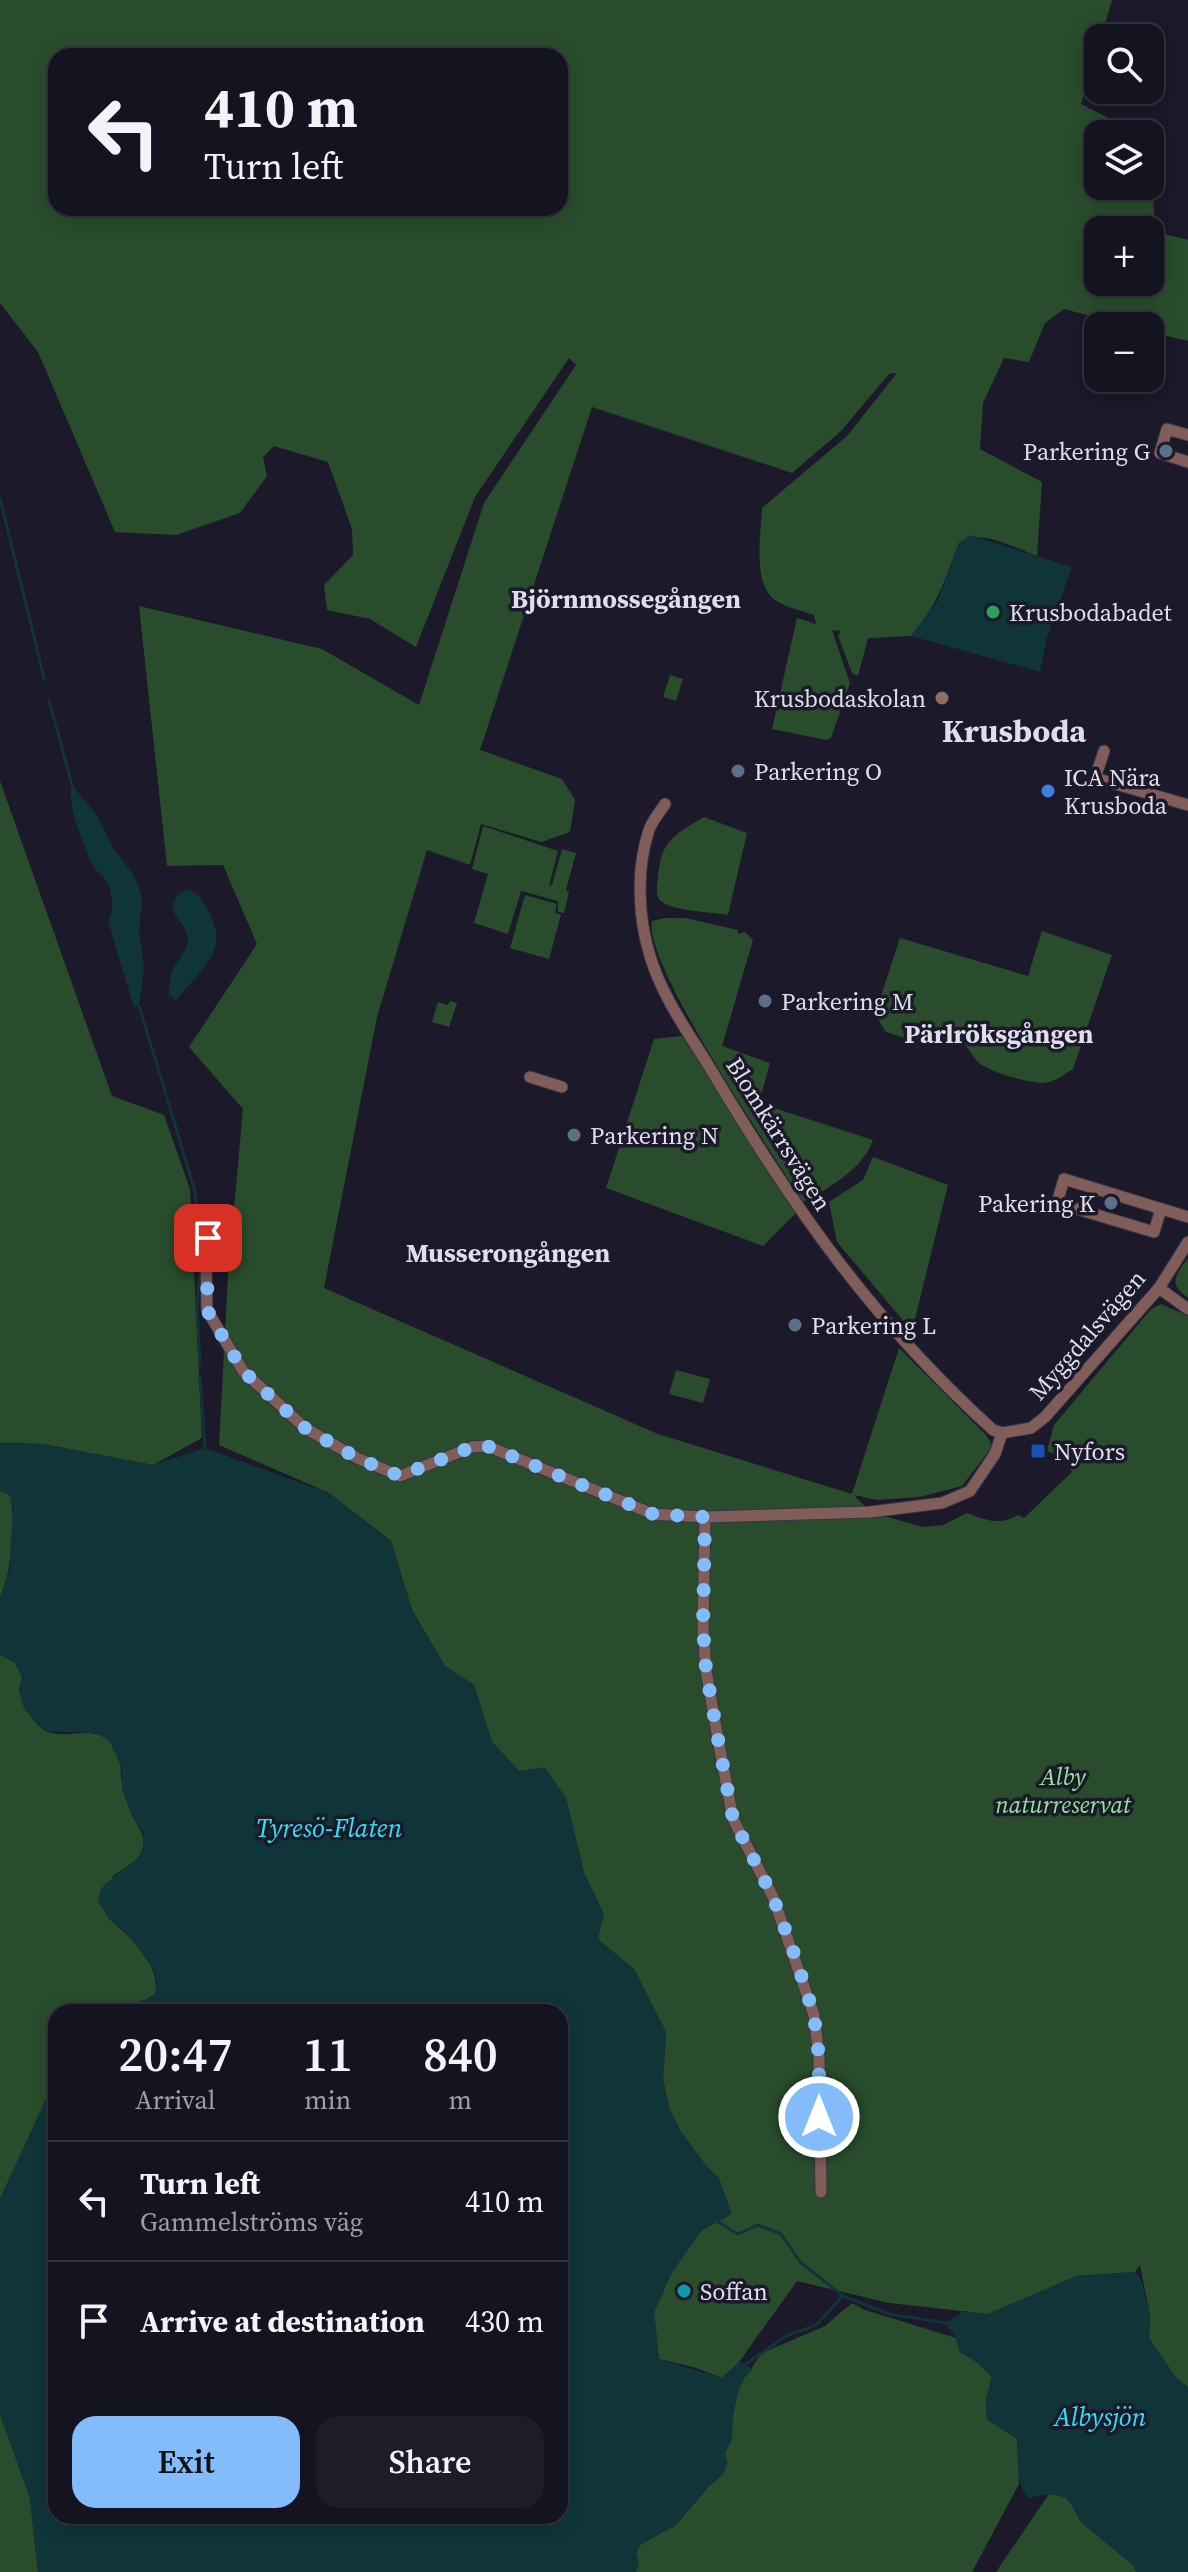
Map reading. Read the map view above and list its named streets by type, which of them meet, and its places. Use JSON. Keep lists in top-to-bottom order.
{
  "streets": {
    "street": ["Blomkärrsvägen", "Myggdalsvägen"]
  },
  "crossings": [
    ["Blomkärrsvägen", "Myggdalsvägen"]
  ],
  "districts": [
    "Björnmossegången",
    "Krusboda",
    "Pärlröksgången",
    "Musserongången"
  ],
  "water": ["Tyresö-Flaten", "Albysjön"],
  "parks": ["Alby naturreservat"],
  "places": {
    "other": [
      "Parkering G",
      "Krusbodabadet",
      "Krusbodaskolan",
      "Parkering O",
      "ICA Nära Krusboda",
      "Parkering M",
      "Parkering N",
      "Pakering K",
      "Parkering L",
      "Soffan"
    ],
    "transit": ["Nyfors"]
  },
  "page": {
    "map_buttons": ["+", "−"],
    "turn": ["410 m", "Turn left"],
    "eta": [
      "20:47",
      "Arrival",
      "11",
      "min",
      "840",
      "m"
    ],
    "list": [
      {
        "name": "Turn left",
        "note": "Gammelströms väg",
        "value": "410 m"
      },
      {
        "name": "Arrive at destination",
        "value": "430 m"
      }
    ],
    "buttons": ["Exit", "Share"]
  }
}
